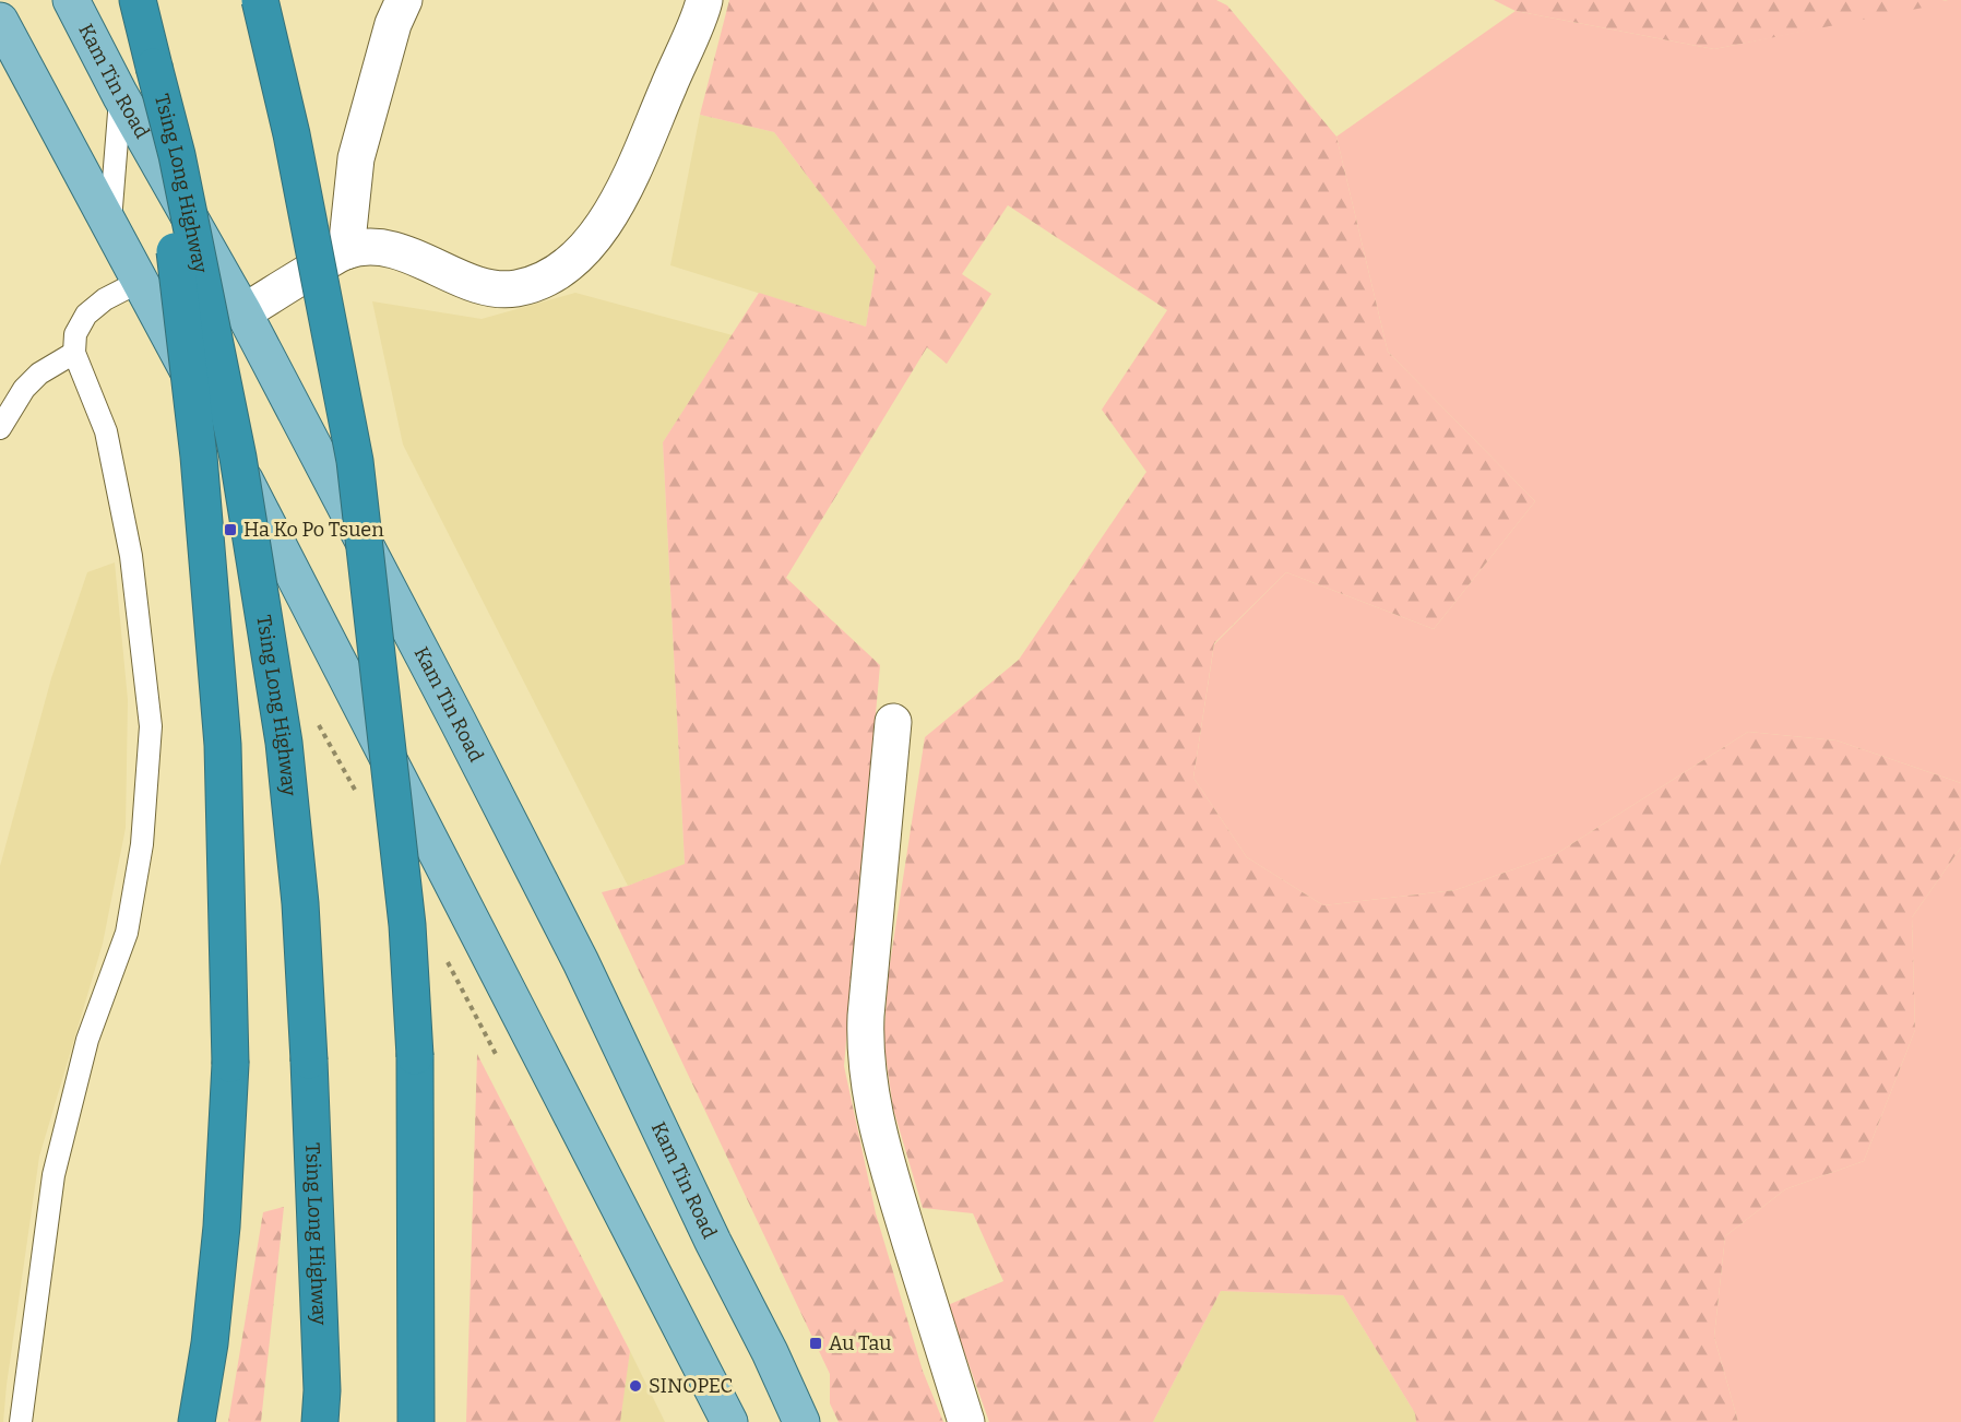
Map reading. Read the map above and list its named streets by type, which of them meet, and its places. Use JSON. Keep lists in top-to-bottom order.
{
  "streets": {
    "highway": ["Tsing Long Highway"],
    "main road": ["Kam Tin Road"]
  },
  "places": {
    "transit": ["Ha Ko Po Tsuen", "Au Tau"],
    "other": ["SINOPEC"]
  }
}
